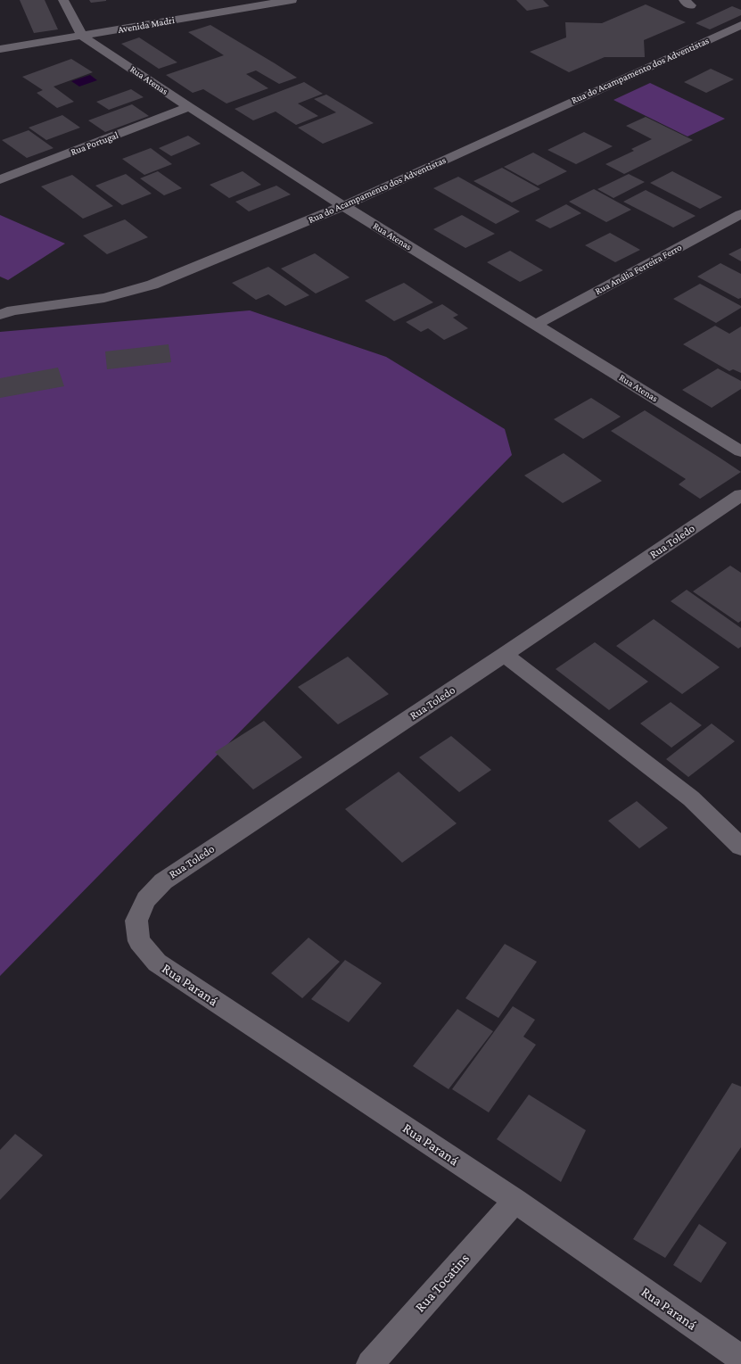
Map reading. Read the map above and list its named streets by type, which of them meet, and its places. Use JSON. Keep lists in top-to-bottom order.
{
  "streets": {
    "street": [
      "Avenida Madri",
      "Rua do Acampamento dos Adventistas",
      "Rua Atenas",
      "Rua Portugal",
      "Rua Anália Ferreira Ferro",
      "Rua Toledo",
      "Rua Paraná",
      "Rua Tocatins"
    ]
  },
  "crossings": [
    ["Avenida Madri", "Rua Atenas"],
    ["Rua do Acampamento dos Adventistas", "Rua Atenas"],
    ["Rua Atenas", "Rua Portugal"],
    ["Rua Atenas", "Rua Anália Ferreira Ferro"],
    ["Rua Toledo", "Rua Paraná"],
    ["Rua Paraná", "Rua Tocatins"]
  ]
}
